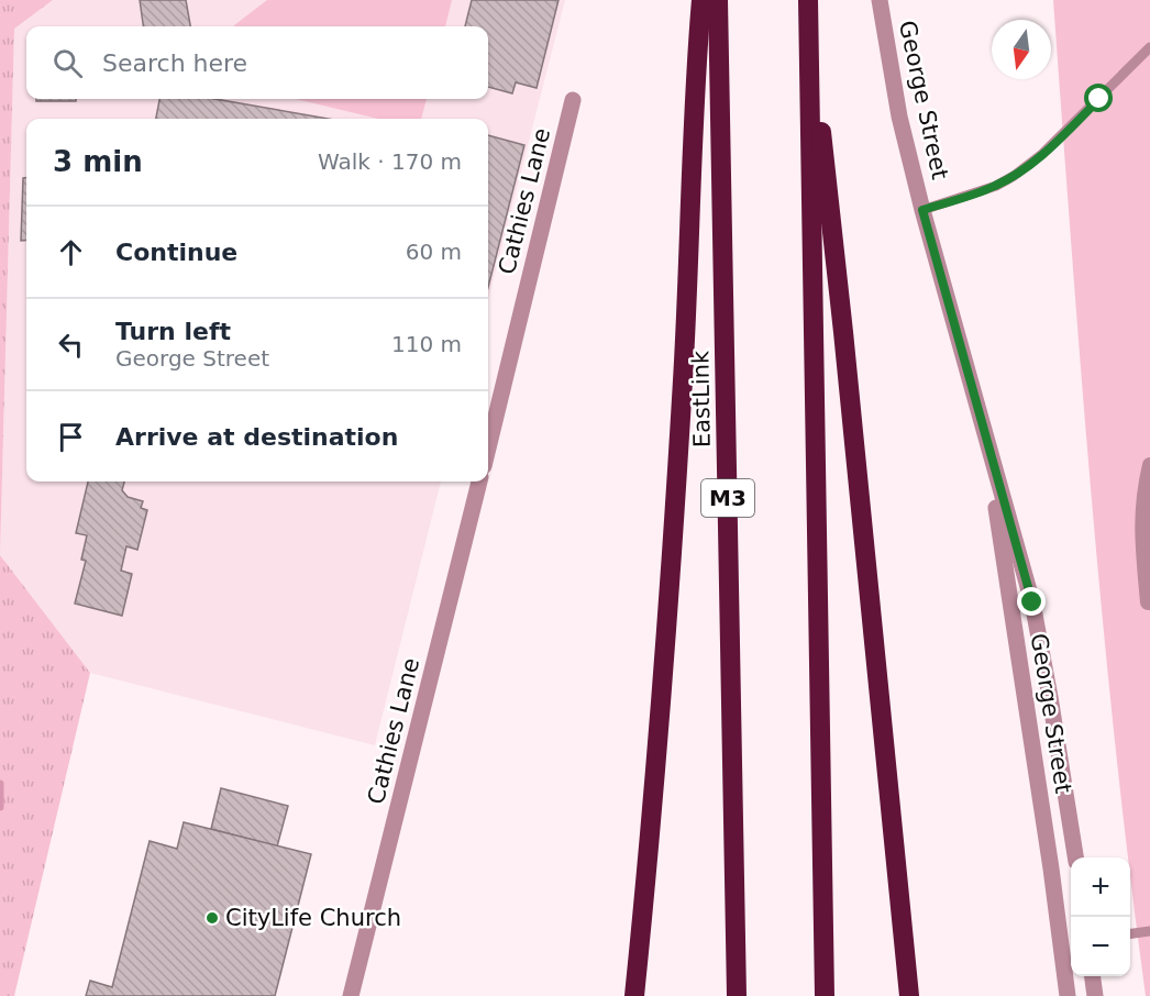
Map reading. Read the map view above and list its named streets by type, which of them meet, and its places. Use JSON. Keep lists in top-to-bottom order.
{
  "streets": {
    "highway": ["EastLink", "M3"],
    "street": ["George Street", "Cathies Lane"]
  },
  "places": ["CityLife Church"],
  "north": "bottom",
  "page": {
    "search": "Search here",
    "heading": ["3 min", "Walk · 170 m"],
    "list": [
      ["Continue", "60 m"],
      ["Turn left", "George Street", "110 m"],
      "Arrive at destination"
    ],
    "map_buttons": ["+", "−"]
  }
}
